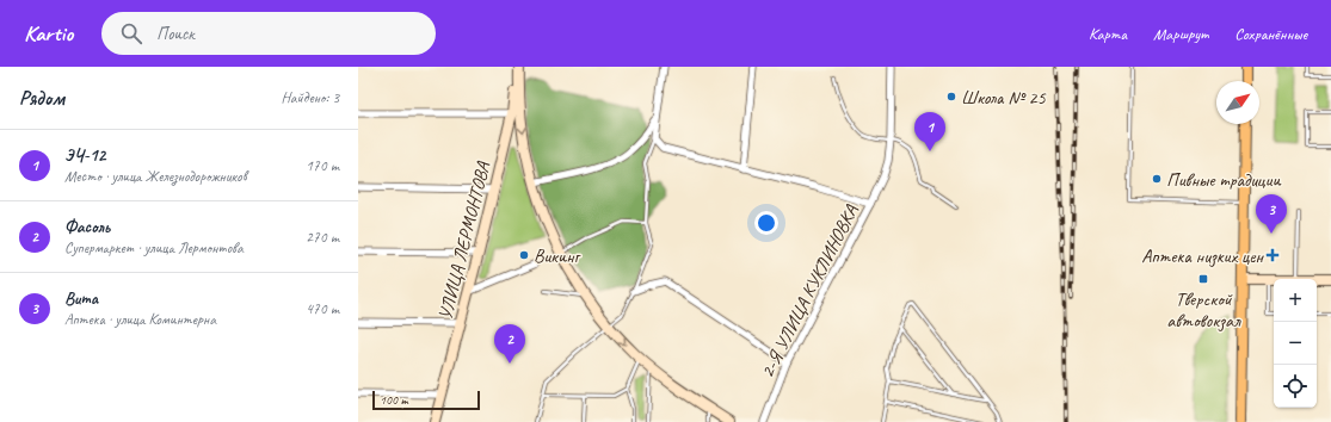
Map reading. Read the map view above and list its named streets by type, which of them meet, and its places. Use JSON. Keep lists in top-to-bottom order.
{
  "streets": {
    "main road": ["УЛИЦА ЛЕРМОНТОВА"],
    "street": ["2-Я УЛИЦА КУКЛИНОВКА"]
  },
  "places": {
    "other": ["Школа № 25", "Пивные традиции", "Викинг"],
    "health": ["Аптека низких цен"],
    "transit": ["Тверской автовокзал"]
  },
  "scale_bar": "100 m",
  "north": "top right",
  "page": {
    "header": "Kartio",
    "search": "Поиск",
    "nav": ["Карта", "Маршрут", "Сохранённые"],
    "heading": ["Рядом", "Найдено: 3"],
    "pins": ["1", "3", "2"],
    "list": [
      {
        "mark": "1",
        "name": "ЭЧ-12",
        "note": "Место · улица Железнодорожников",
        "value": "170 m"
      },
      {
        "mark": "2",
        "name": "Фасоль",
        "note": "Супермаркет · улица Лермонтова",
        "value": "270 m"
      },
      {
        "mark": "3",
        "name": "Вита",
        "note": "Аптека · улица Коминтерна",
        "value": "470 m"
      }
    ],
    "map_buttons": ["+", "−"],
    "scale": "100 m"
  }
}
